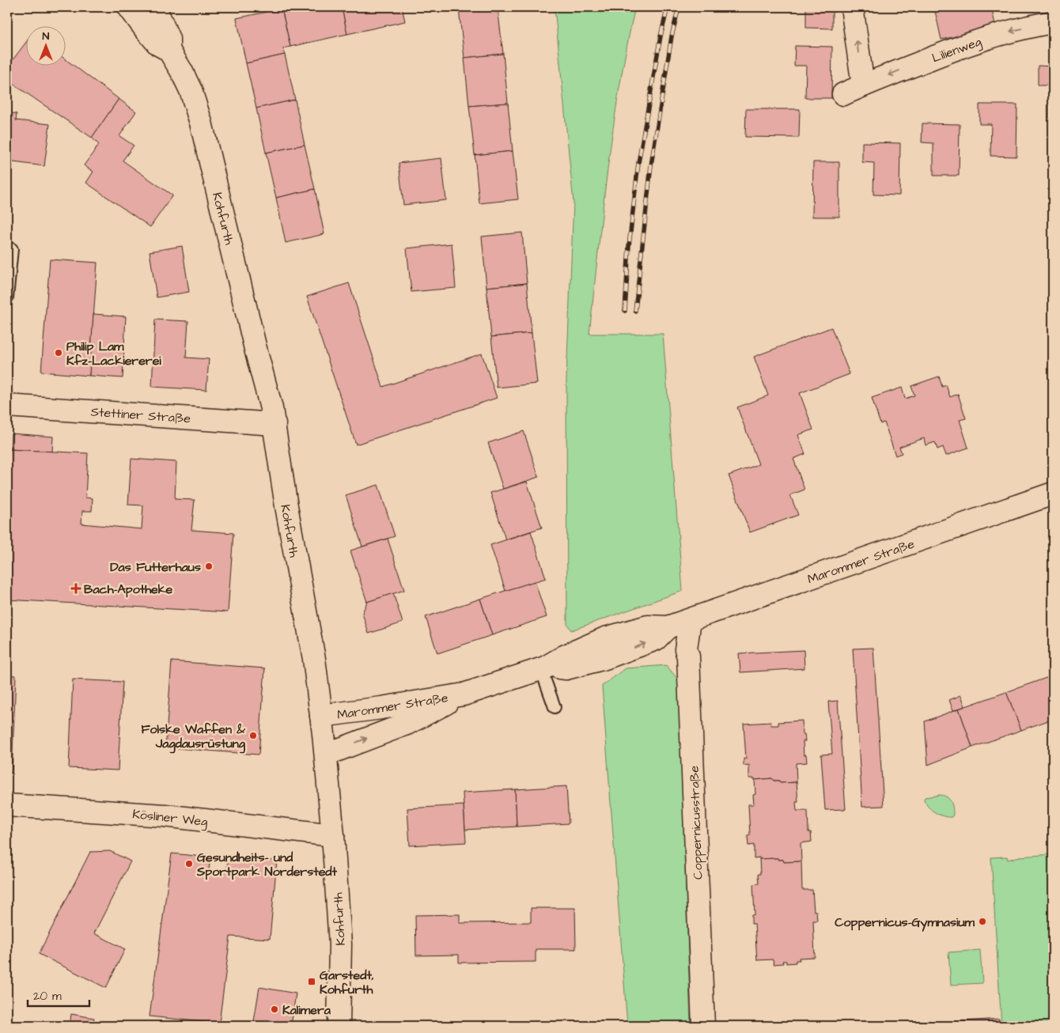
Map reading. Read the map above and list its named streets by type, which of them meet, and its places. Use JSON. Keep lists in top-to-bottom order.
{
  "streets": {
    "street": [
      "Lilienweg",
      "Kohfurth",
      "Stettiner Straße",
      "Marommer Straße",
      "Kösliner Weg",
      "Coppernicusstraße"
    ]
  },
  "crossings": [
    ["Kohfurth", "Stettiner Straße"],
    ["Kohfurth", "Marommer Straße"],
    ["Kohfurth", "Kösliner Weg"],
    ["Marommer Straße", "Coppernicusstraße"]
  ],
  "one_way": ["Lilienweg"],
  "places": {
    "other": [
      "Philip Lam Kfz-Lackiererei",
      "Das Futterhaus",
      "Folske Waffen & Jagdausrüstung",
      "Gesundheits- und Sportpark Norderstedt",
      "Coppernicus-Gymnasium",
      "Kalimera"
    ],
    "health": ["Bach-Apotheke"],
    "transit": ["Garstedt, Kohfurth"]
  },
  "scale_bar": "20 m",
  "north": "top"
}
